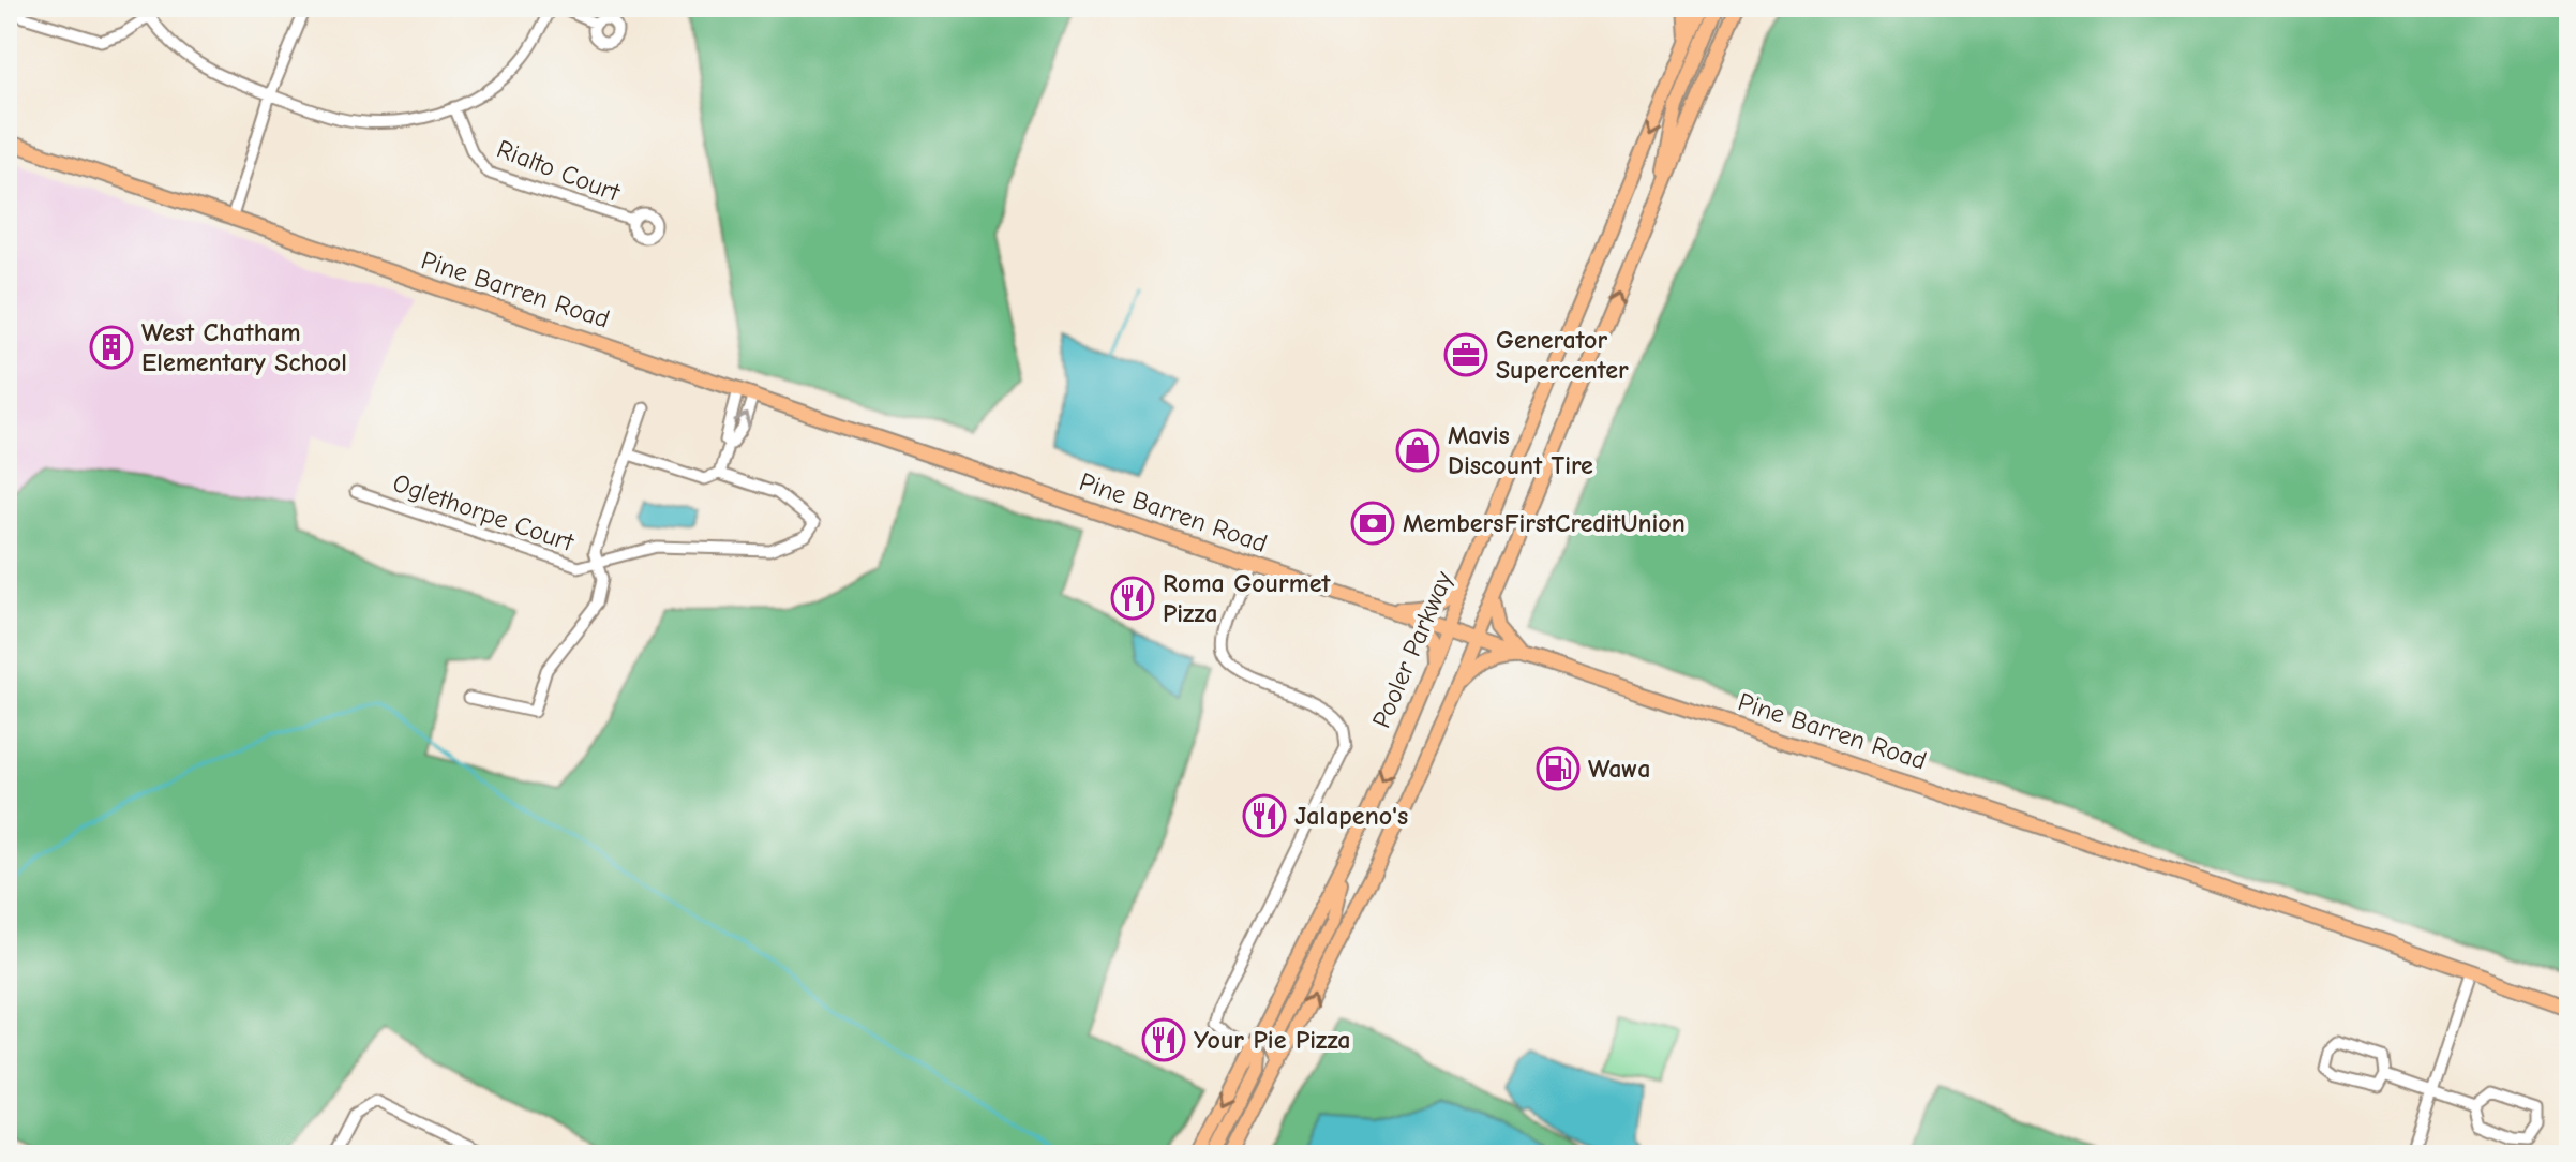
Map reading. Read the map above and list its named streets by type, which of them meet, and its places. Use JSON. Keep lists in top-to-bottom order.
{
  "streets": {
    "main road": ["Pine Barren Road", "Pooler Parkway"],
    "street": ["Rialto Court", "Oglethorpe Court"]
  },
  "crossings": [
    ["Pine Barren Road", "Pooler Parkway"]
  ],
  "places": {
    "building": ["West Chatham Elementary School"],
    "office": ["Generator Supercenter"],
    "shop": ["Mavis Discount Tire"],
    "bank": ["MembersFirstCreditUnion"],
    "restaurant": ["Roma Gourmet Pizza", "Jalapeno's", "Your Pie Pizza"],
    "fuel station": ["Wawa"]
  }
}
